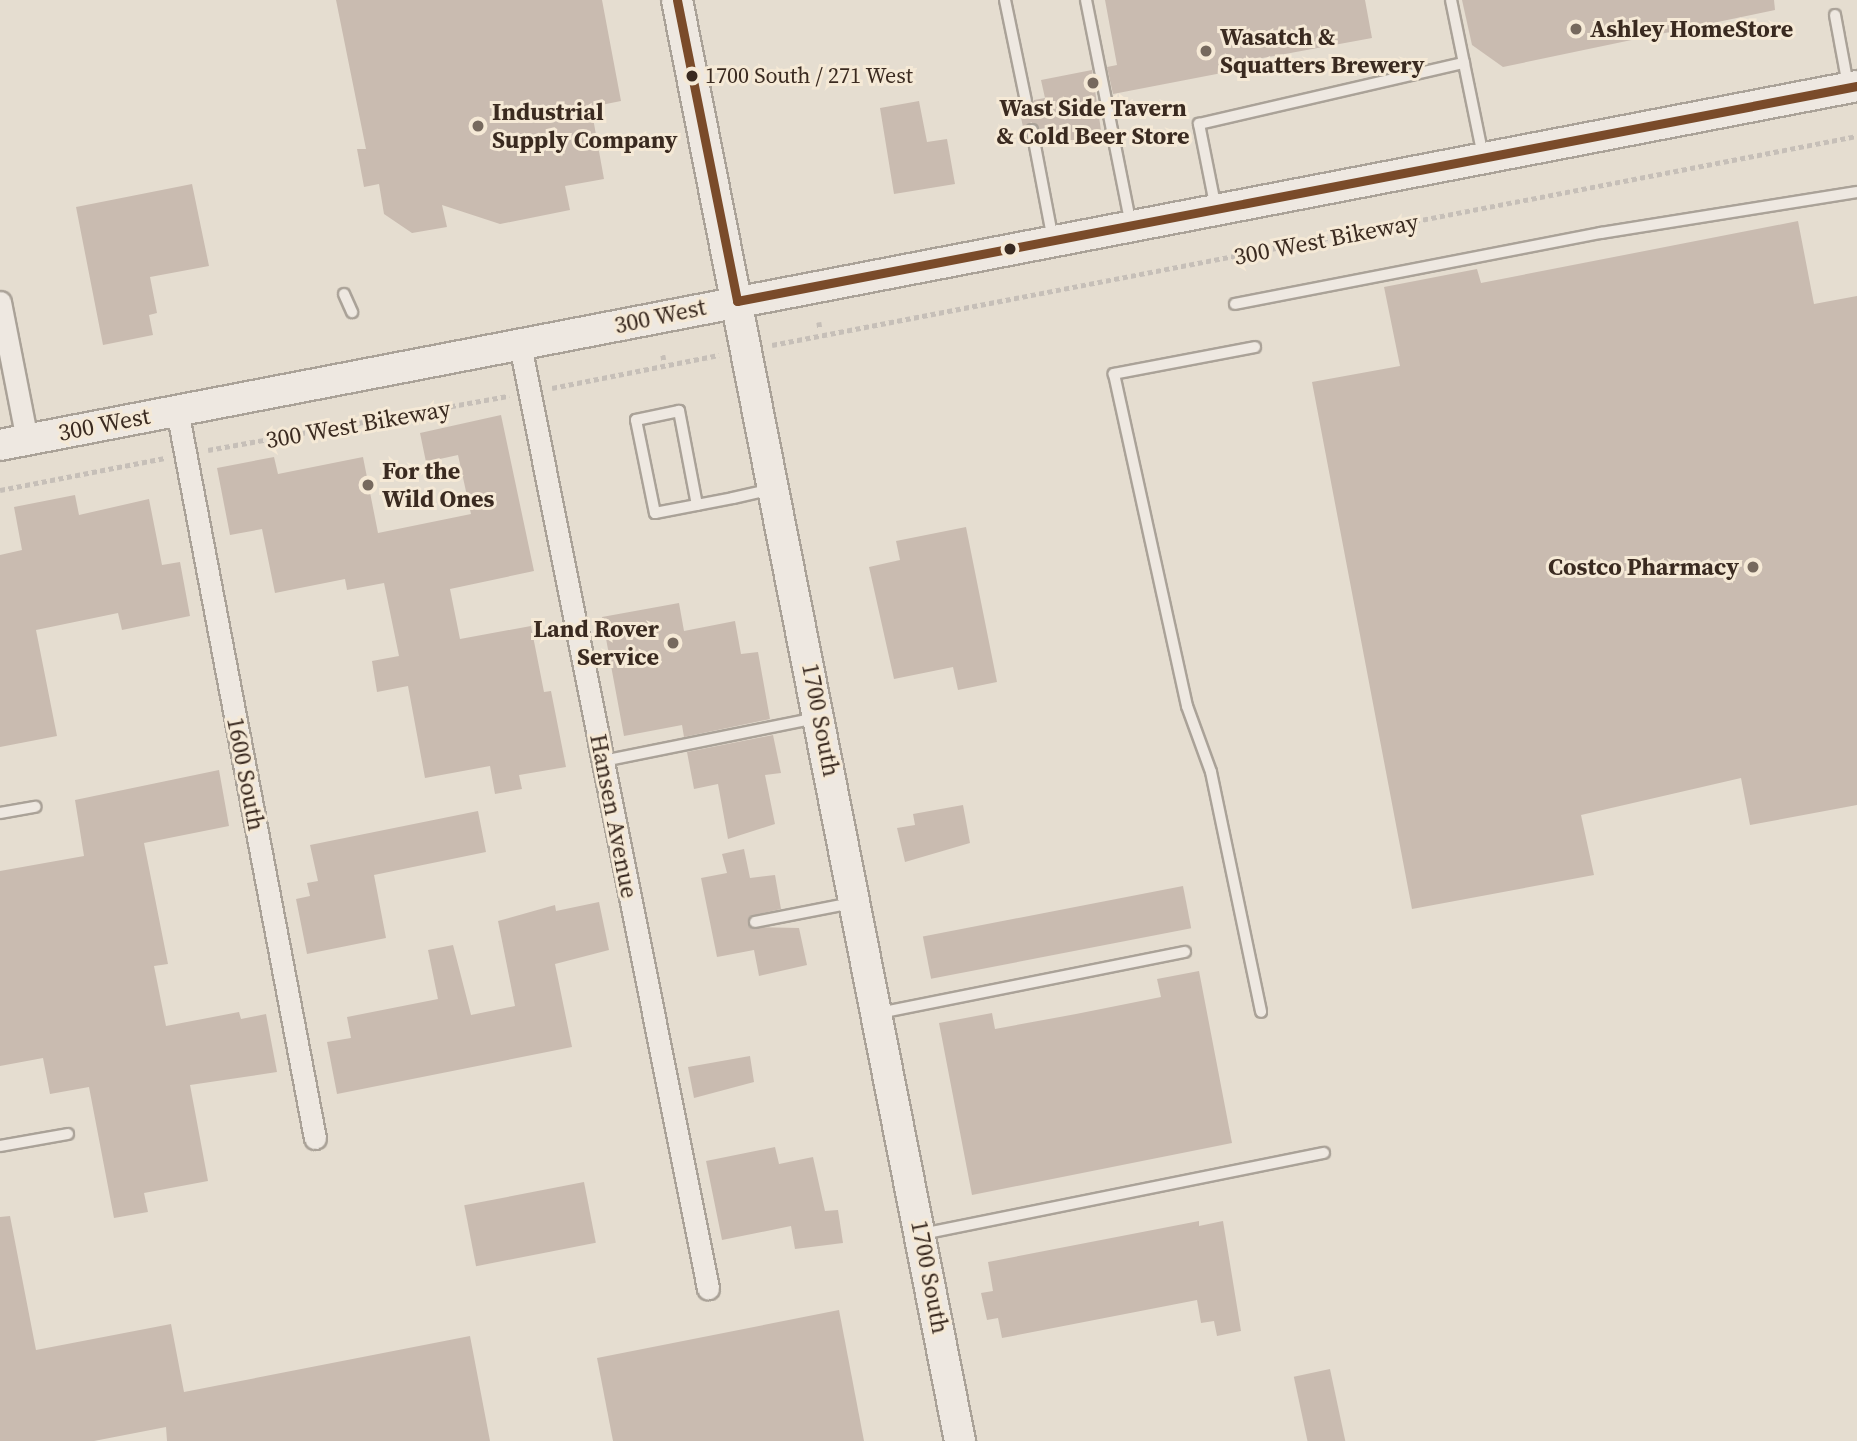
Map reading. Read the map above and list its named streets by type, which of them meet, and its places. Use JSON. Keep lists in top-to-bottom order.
{
  "streets": {
    "main road": ["300 West", "1700 South"],
    "street": ["1600 South", "Hansen Avenue"],
    "path": ["300 West Bikeway"]
  },
  "crossings": [
    ["300 West", "1700 South"],
    ["300 West", "1600 South"],
    ["300 West", "Hansen Avenue"]
  ],
  "places": [
    "Ashley HomeStore",
    "Wasatch & Squatters Brewery",
    "1700 South / 271 West",
    "Wast Side Tavern & Cold Beer Store",
    "Industrial Supply Company",
    "For the Wild Ones",
    "Costco Pharmacy",
    "Land Rover Service"
  ]
}
